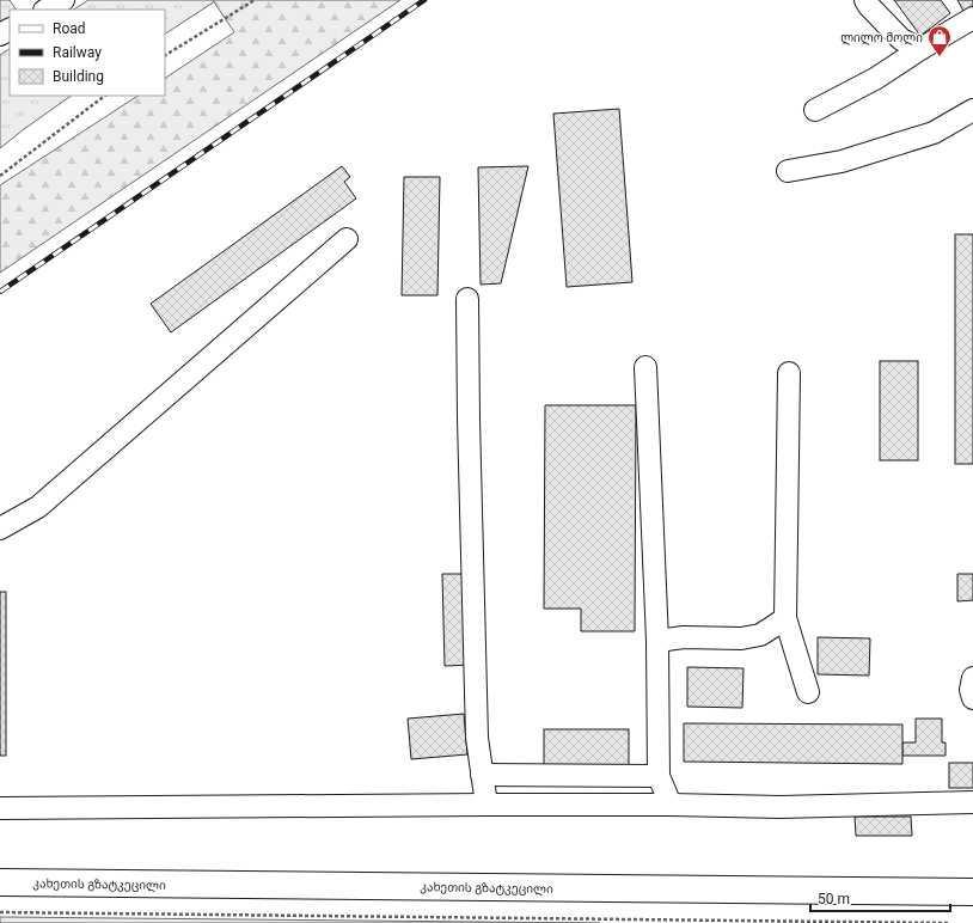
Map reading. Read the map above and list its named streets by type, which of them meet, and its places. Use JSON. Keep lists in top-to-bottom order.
{
  "streets": {
    "highway": ["კახეთის გზატკეცილი"]
  },
  "places": {
    "shop": ["ლილო მოლი"]
  },
  "legend": ["Road", "Railway", "Building"],
  "scale_bar": "50 m"
}
